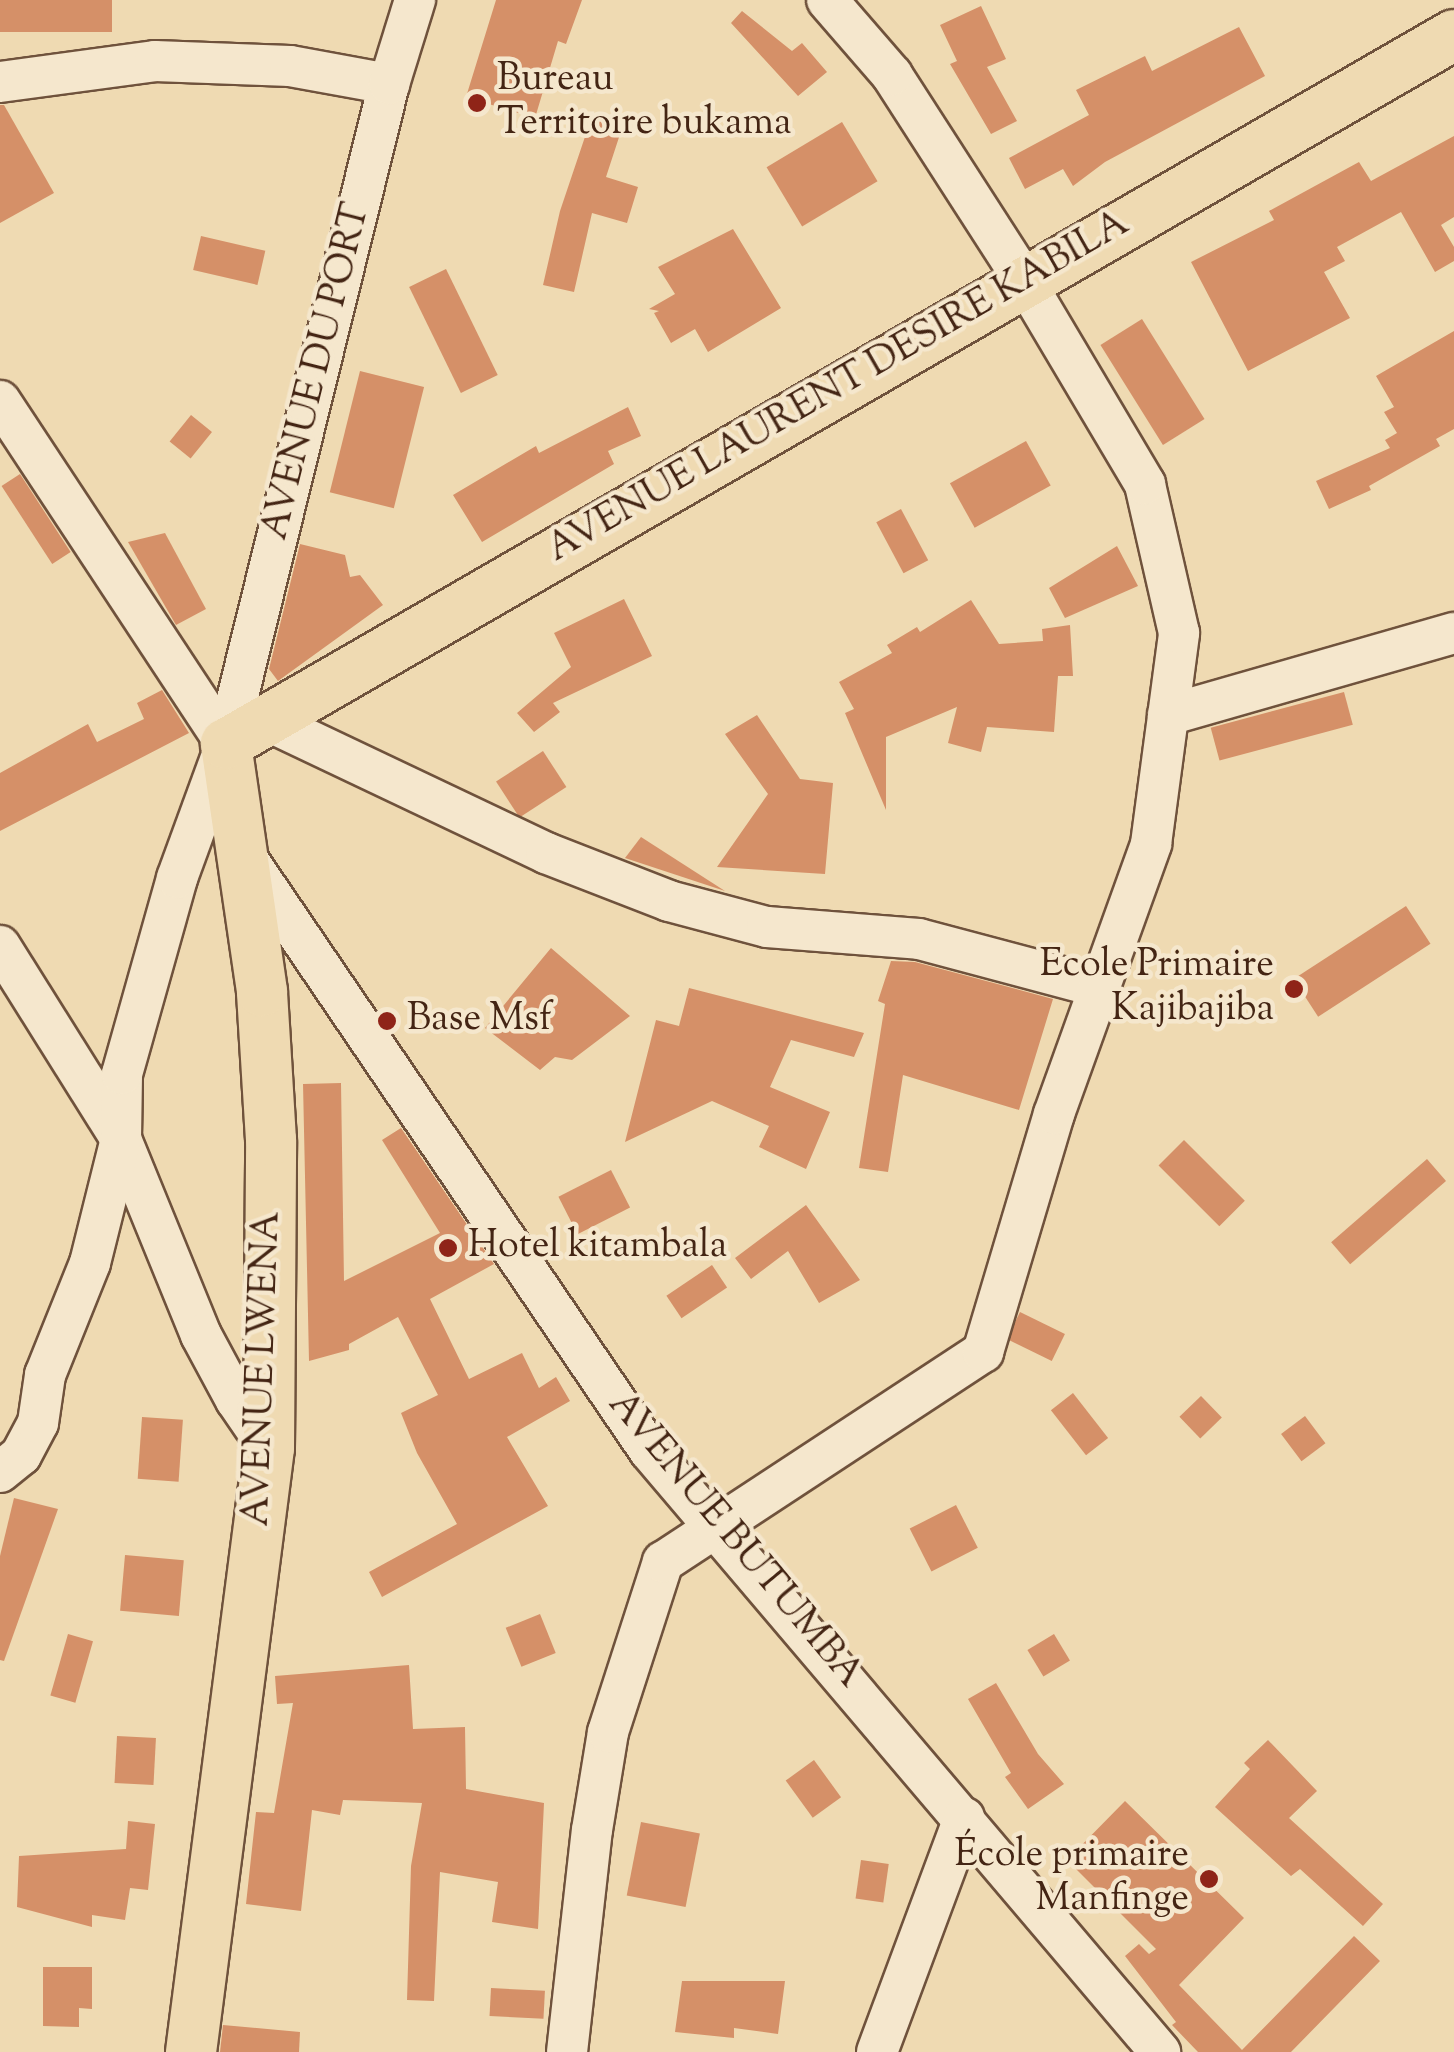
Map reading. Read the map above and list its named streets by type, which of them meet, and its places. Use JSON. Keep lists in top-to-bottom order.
{
  "streets": {
    "main road": ["AVENUE LAURENT DESIRE KABILA", "AVENUE LWENA"],
    "street": ["AVENUE DU PORT", "AVENUE BUTUMBA"]
  },
  "crossings": [
    ["AVENUE DU PORT", "AVENUE LAURENT DESIRE KABILA"],
    ["AVENUE DU PORT", "AVENUE LWENA"],
    ["AVENUE LAURENT DESIRE KABILA", "AVENUE LWENA"],
    ["AVENUE LWENA", "AVENUE BUTUMBA"]
  ],
  "places": [
    "Bureau Territoire bukama",
    "Ecole Primaire Kajibajiba",
    "Base Msf",
    "Hotel kitambala",
    "École primaire Manfinge"
  ]
}
